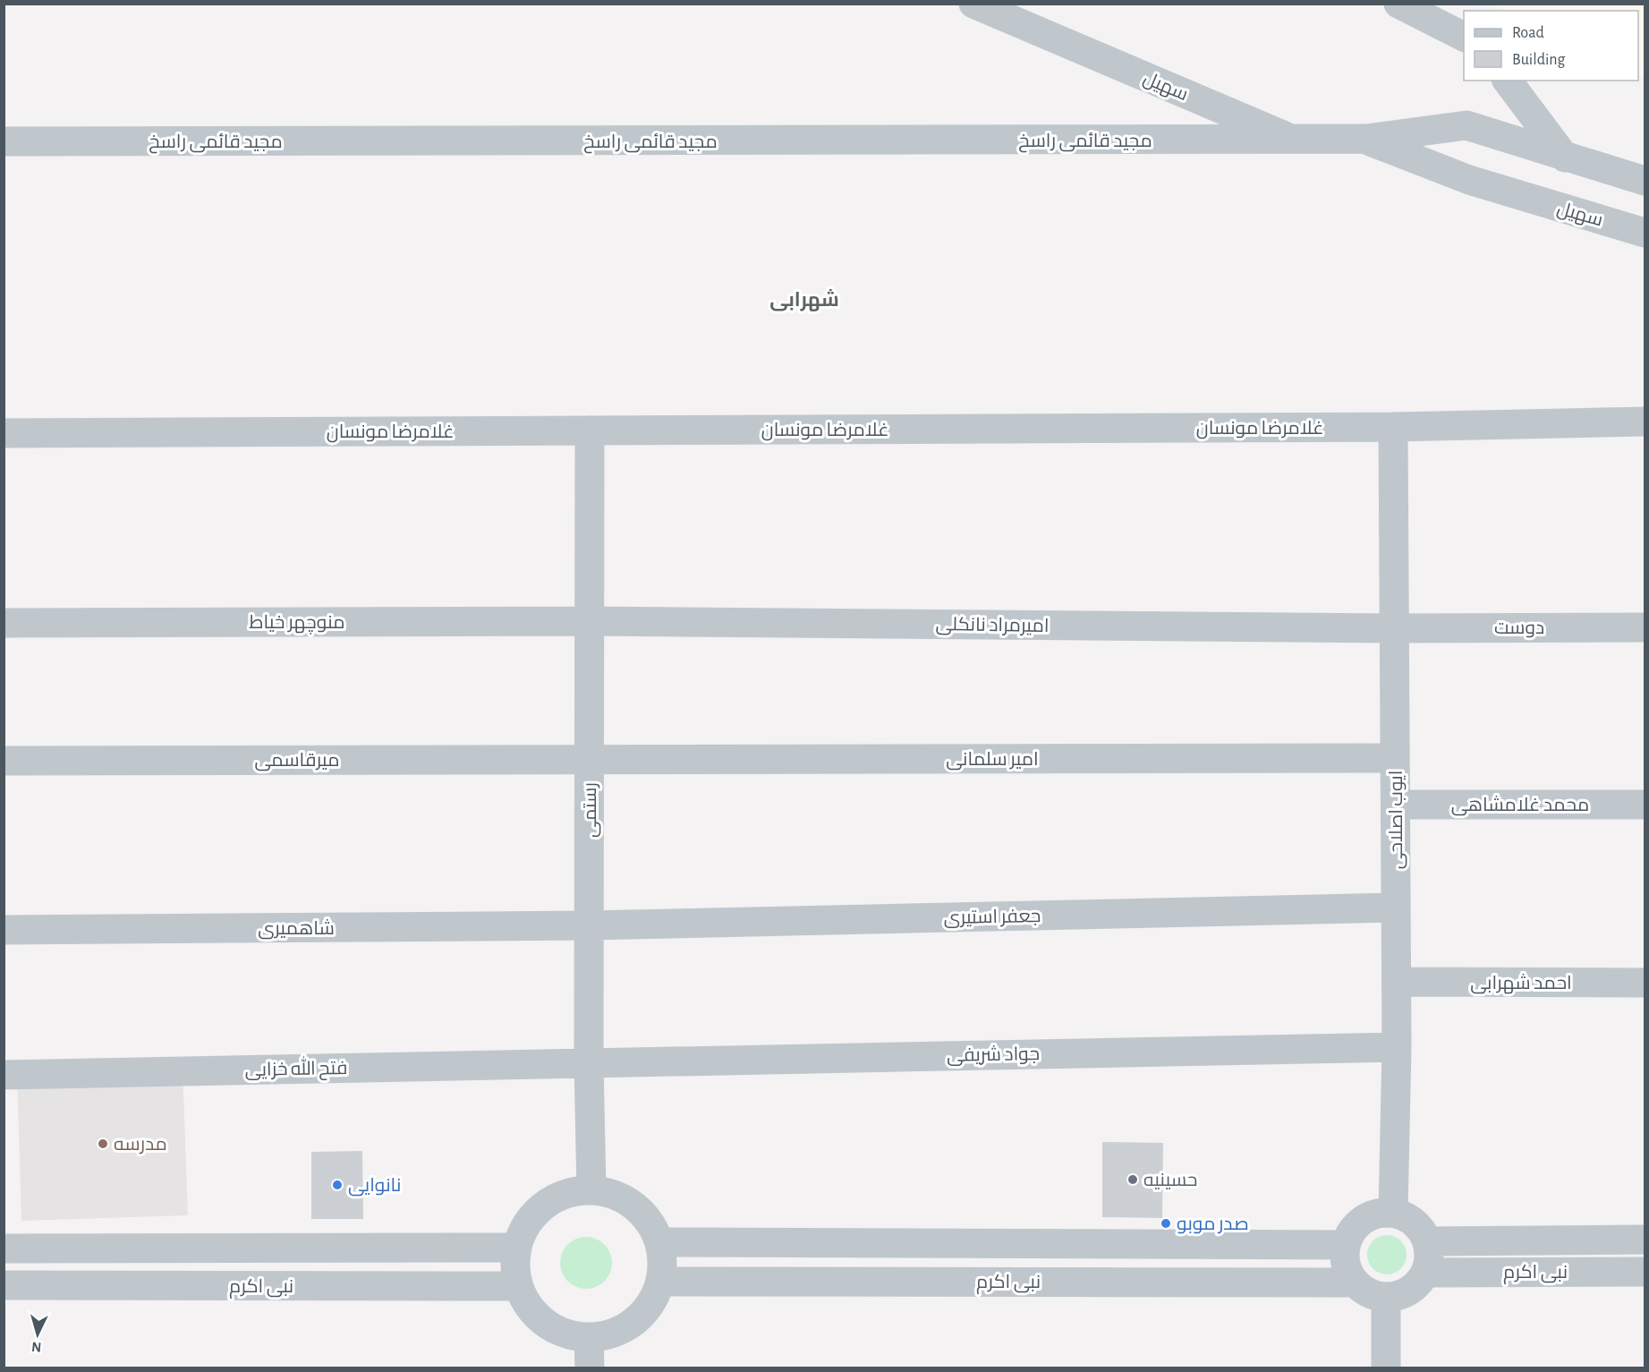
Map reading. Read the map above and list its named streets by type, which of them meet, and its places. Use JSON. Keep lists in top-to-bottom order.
{
  "streets": {
    "street": [
      "سهیل",
      "مجید قائمی راسخ",
      "غلامرضا مونسان",
      "منوچهر خیاط",
      "امیرمراد نانکلی",
      "دوست",
      "امیر سلمانی",
      "میرقاسمی",
      "محمد غلامشاهی",
      "رستمی",
      "ایوب اصلاحی",
      "جعفر استیری",
      "شاهمیری",
      "احمد شهرابی",
      "جواد شریفی",
      "فتح الله خزایی",
      "نبی اکرم"
    ]
  },
  "crossings": [
    ["سهیل", "مجید قائمی راسخ"],
    ["غلامرضا مونسان", "رستمی"],
    ["غلامرضا مونسان", "ایوب اصلاحی"],
    ["منوچهر خیاط", "امیرمراد نانکلی"],
    ["منوچهر خیاط", "رستمی"],
    ["امیرمراد نانکلی", "دوست"],
    ["امیرمراد نانکلی", "رستمی"],
    ["امیرمراد نانکلی", "ایوب اصلاحی"],
    ["دوست", "ایوب اصلاحی"],
    ["امیر سلمانی", "میرقاسمی"],
    ["امیر سلمانی", "رستمی"],
    ["امیر سلمانی", "ایوب اصلاحی"],
    ["میرقاسمی", "رستمی"],
    ["محمد غلامشاهی", "ایوب اصلاحی"],
    ["رستمی", "جعفر استیری"],
    ["رستمی", "شاهمیری"],
    ["رستمی", "جواد شریفی"],
    ["رستمی", "فتح الله خزایی"],
    ["رستمی", "نبی اکرم"],
    ["ایوب اصلاحی", "جعفر استیری"],
    ["ایوب اصلاحی", "احمد شهرابی"],
    ["ایوب اصلاحی", "جواد شریفی"],
    ["ایوب اصلاحی", "نبی اکرم"],
    ["جعفر استیری", "شاهمیری"],
    ["جواد شریفی", "فتح الله خزایی"]
  ],
  "districts": ["شهرابی"],
  "places": [
    "مدرسه",
    "حسینیه",
    "نانوایی",
    "صدر موبو"
  ],
  "legend": ["Road", "Building"],
  "north": "bottom"
}
